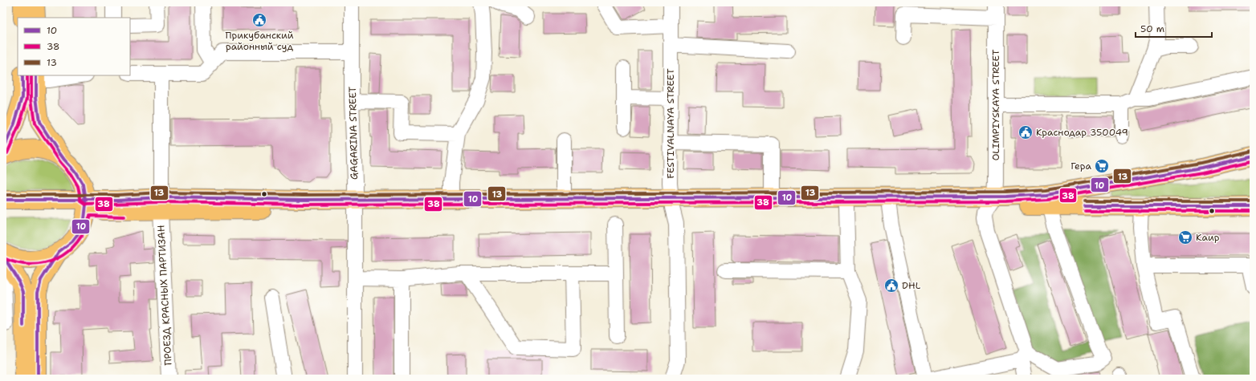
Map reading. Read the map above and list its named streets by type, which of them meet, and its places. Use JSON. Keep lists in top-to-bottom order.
{
  "streets": {
    "street": [
      "OLIMPIYSKAYA STREET",
      "FESTIVALNAYA STREET",
      "GAGARINA STREET",
      "ПРОЕЗД КРАСНЫХ ПАРТИЗАН"
    ]
  },
  "places": {
    "public building": ["Прикубанский районный суд", "Краснодар 350049", "DHL"],
    "supermarket": ["Гера", "Каир"]
  },
  "lines": ["transit line 10", "transit line 38", "transit line 13"],
  "legend": ["10", "38", "13"],
  "scale_bar": "50 m"
}
